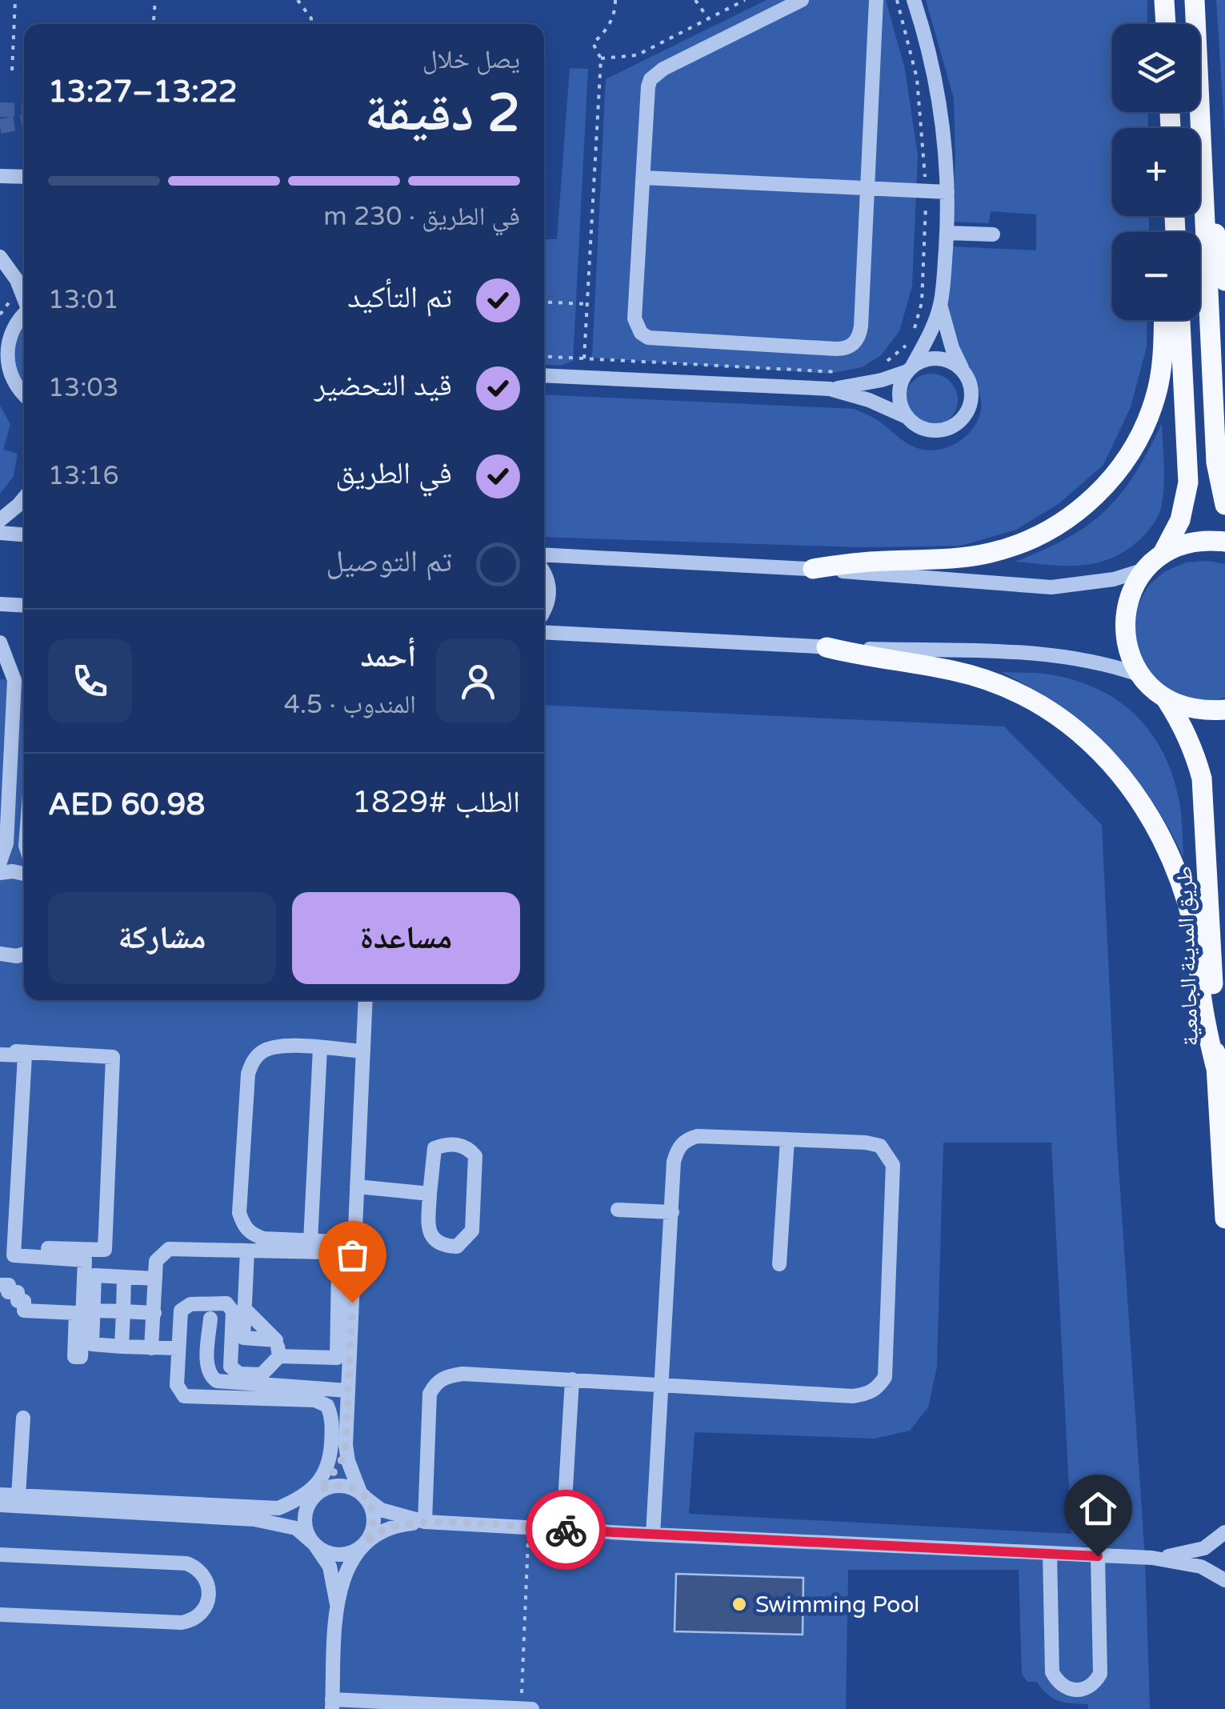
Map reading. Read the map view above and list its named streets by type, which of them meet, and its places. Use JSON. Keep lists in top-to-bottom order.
{
  "streets": {
    "main road": ["طريق المدينة الجامعية"]
  },
  "places": ["Swimming Pool"],
  "page": {
    "map_buttons": ["+", "−"],
    "heading": ["2 دقيقة", "يصل خلال", "13:22–13:27"],
    "panel": [
      "أحمد",
      "المندوب · 4.5",
      "الطلب #1829",
      "AED 60.98"
    ],
    "bar": "في الطريق · 230 m",
    "list": [
      ["تم التأكيد", "13:01"],
      ["قيد التحضير", "13:03"],
      ["في الطريق", "13:16"],
      "تم التوصيل"
    ],
    "buttons": ["مساعدة", "مشاركة"]
  }
}
